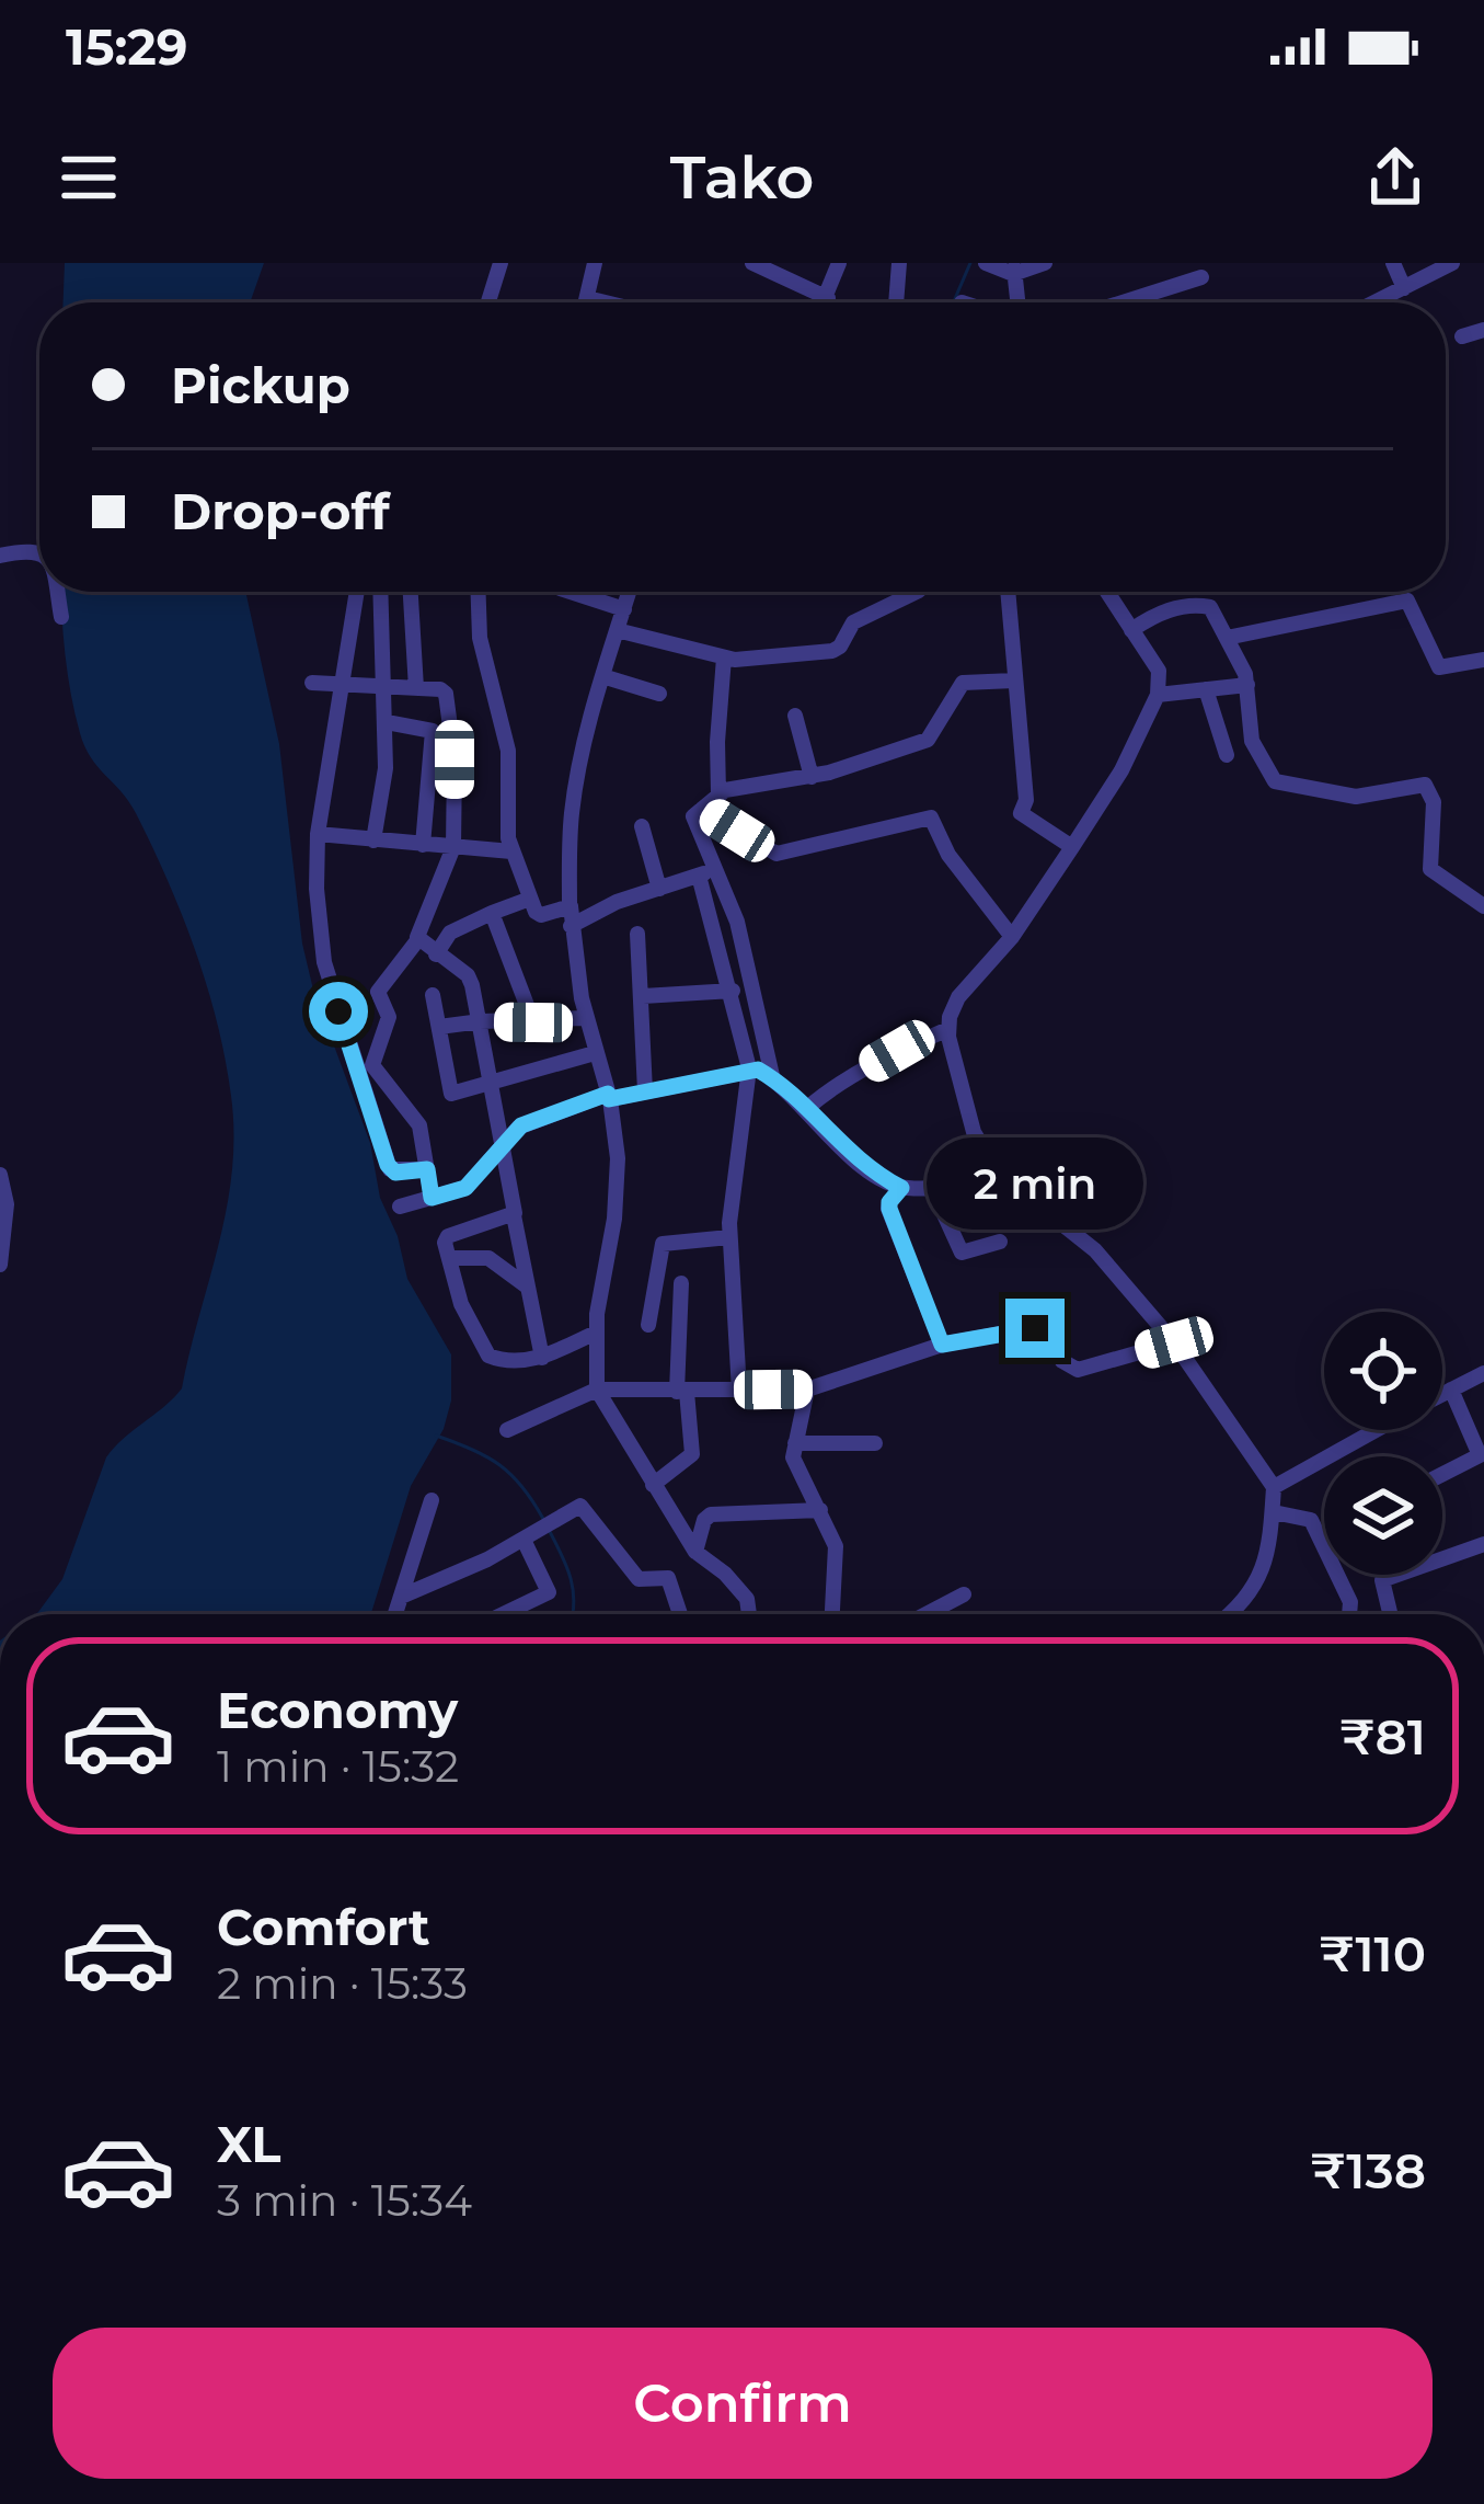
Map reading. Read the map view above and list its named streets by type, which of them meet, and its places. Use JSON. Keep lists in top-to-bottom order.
{
  "page": {
    "status": "15:29",
    "header": "Tako",
    "banner": ["Pickup", "Drop-off"],
    "bubble": "2 min",
    "list": [
      {
        "name": "Economy",
        "note": "1 min · 15:32",
        "value": "₹81"
      },
      {
        "name": "Comfort",
        "note": "2 min · 15:33",
        "value": "₹110"
      },
      {
        "name": "XL",
        "note": "3 min · 15:34",
        "value": "₹138"
      }
    ],
    "buttons": "Confirm"
  }
}
